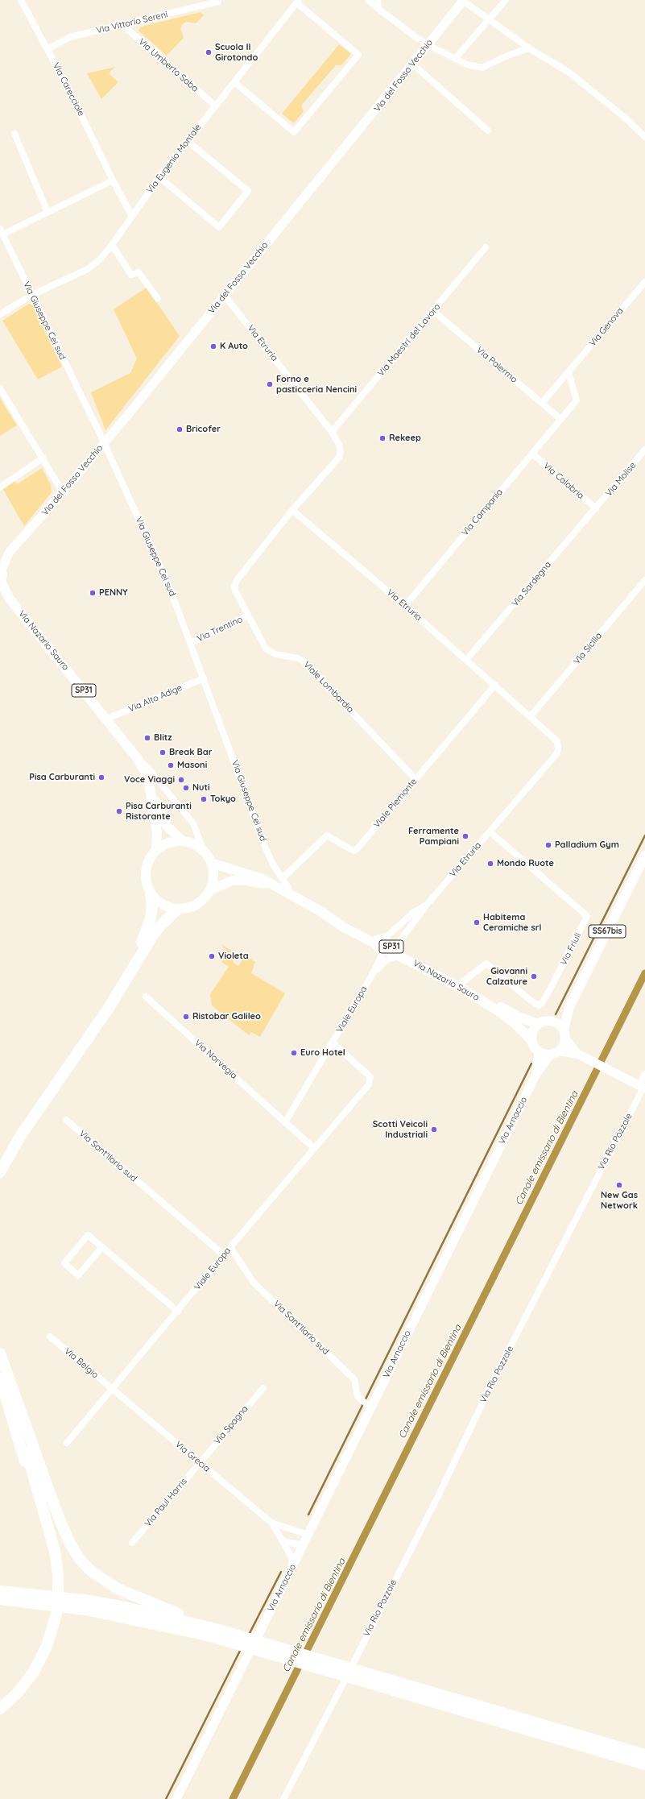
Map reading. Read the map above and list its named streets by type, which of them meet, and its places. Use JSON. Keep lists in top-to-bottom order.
{
  "streets": {
    "main road": [
      "Via del Fosso Vecchio",
      "Via Nazario Sauro",
      "SP31",
      "SS67bis",
      "Via Arnaccio"
    ],
    "street": [
      "Via Vittorio Sereni",
      "Via Umberto Saba",
      "Via Carecciole",
      "Via Eugenio Montale",
      "Via Giuseppe Cei sud",
      "Via Genova",
      "Via Maestri del Lavoro",
      "Via Etruria",
      "Via Palermo",
      "Via Molise",
      "Via Calabria",
      "Via Campania",
      "Via Sardegna",
      "Via Trentino",
      "Via Sicilia",
      "Viale Lombardia",
      "Via Alto Adige",
      "Viale Piemonte",
      "Via Friuli",
      "Viale Europa",
      "Via Norvegia",
      "Via Rio Pozzale",
      "Via Sant'Ilario sud",
      "Via Belgio",
      "Via Spagna",
      "Via Grecia",
      "Via Paul Harris"
    ]
  },
  "crossings": [
    ["Via Vittorio Sereni", "Via Umberto Saba"],
    ["Via Vittorio Sereni", "Via Carecciole"],
    ["Via Umberto Saba", "Via Eugenio Montale"],
    ["Via del Fosso Vecchio", "Via Giuseppe Cei sud"],
    ["Via del Fosso Vecchio", "Via Etruria"],
    ["Via del Fosso Vecchio", "Via Nazario Sauro"],
    ["Via Carecciole", "Via Eugenio Montale"],
    ["Via Eugenio Montale", "Via Giuseppe Cei sud"],
    ["Via Giuseppe Cei sud", "Via Trentino"],
    ["Via Giuseppe Cei sud", "Via Nazario Sauro"],
    ["Via Giuseppe Cei sud", "Via Alto Adige"],
    ["Via Giuseppe Cei sud", "Viale Piemonte"],
    ["Via Genova", "Via Palermo"],
    ["Via Maestri del Lavoro", "Via Etruria"],
    ["Via Maestri del Lavoro", "Via Palermo"],
    ["Via Etruria", "Via Campania"],
    ["Via Etruria", "Via Sardegna"],
    ["Via Etruria", "Via Nazario Sauro"],
    ["Via Etruria", "Via Sicilia"],
    ["Via Etruria", "Viale Lombardia"],
    ["Via Etruria", "Viale Piemonte"],
    ["Via Etruria", "Via Friuli"],
    ["Via Etruria", "Viale Europa"],
    ["Via Palermo", "Via Campania"],
    ["Via Molise", "Via Calabria"],
    ["Via Molise", "Via Sardegna"],
    ["Via Calabria", "Via Campania"],
    ["Via Calabria", "Via Sardegna"],
    ["Via Trentino", "Viale Lombardia"],
    ["Via Nazario Sauro", "Via Alto Adige"],
    ["Via Nazario Sauro", "SS67bis"],
    ["Via Nazario Sauro", "Via Friuli"],
    ["Via Nazario Sauro", "Viale Europa"],
    ["Via Nazario Sauro", "Via Arnaccio"],
    ["Viale Lombardia", "Viale Piemonte"],
    ["SS67bis", "Via Arnaccio"],
    ["Viale Europa", "Via Norvegia"],
    ["Viale Europa", "Via Sant'Ilario sud"],
    ["Viale Europa", "Via Belgio"],
    ["Viale Europa", "Via Grecia"],
    ["Via Arnaccio", "Via Sant'Ilario sud"],
    ["Via Arnaccio", "Via Grecia"],
    ["Via Belgio", "Via Grecia"],
    ["Via Spagna", "Via Grecia"],
    ["Via Spagna", "Via Paul Harris"],
    ["Via Grecia", "Via Paul Harris"]
  ],
  "water": ["Canale emissario di Bientina"],
  "places": [
    "Scuola Il Girotondo",
    "K Auto",
    "Forno e pasticceria Nencini",
    "Bricofer",
    "Rekeep",
    "PENNY",
    "Blitz",
    "Break Bar",
    "Masoni",
    "Pisa Carburanti",
    "Voce Viaggi",
    "Nuti",
    "Tokyo",
    "Pisa Carburanti Ristorante",
    "Ferramente Pampiani",
    "Palladium Gym",
    "Mondo Ruote",
    "Habitema Ceramiche srl",
    "Violeta",
    "Giovanni Calzature",
    "Ristobar Galileo",
    "Euro Hotel",
    "Scotti Veicoli Industriali",
    "New Gas Network"
  ]
}
